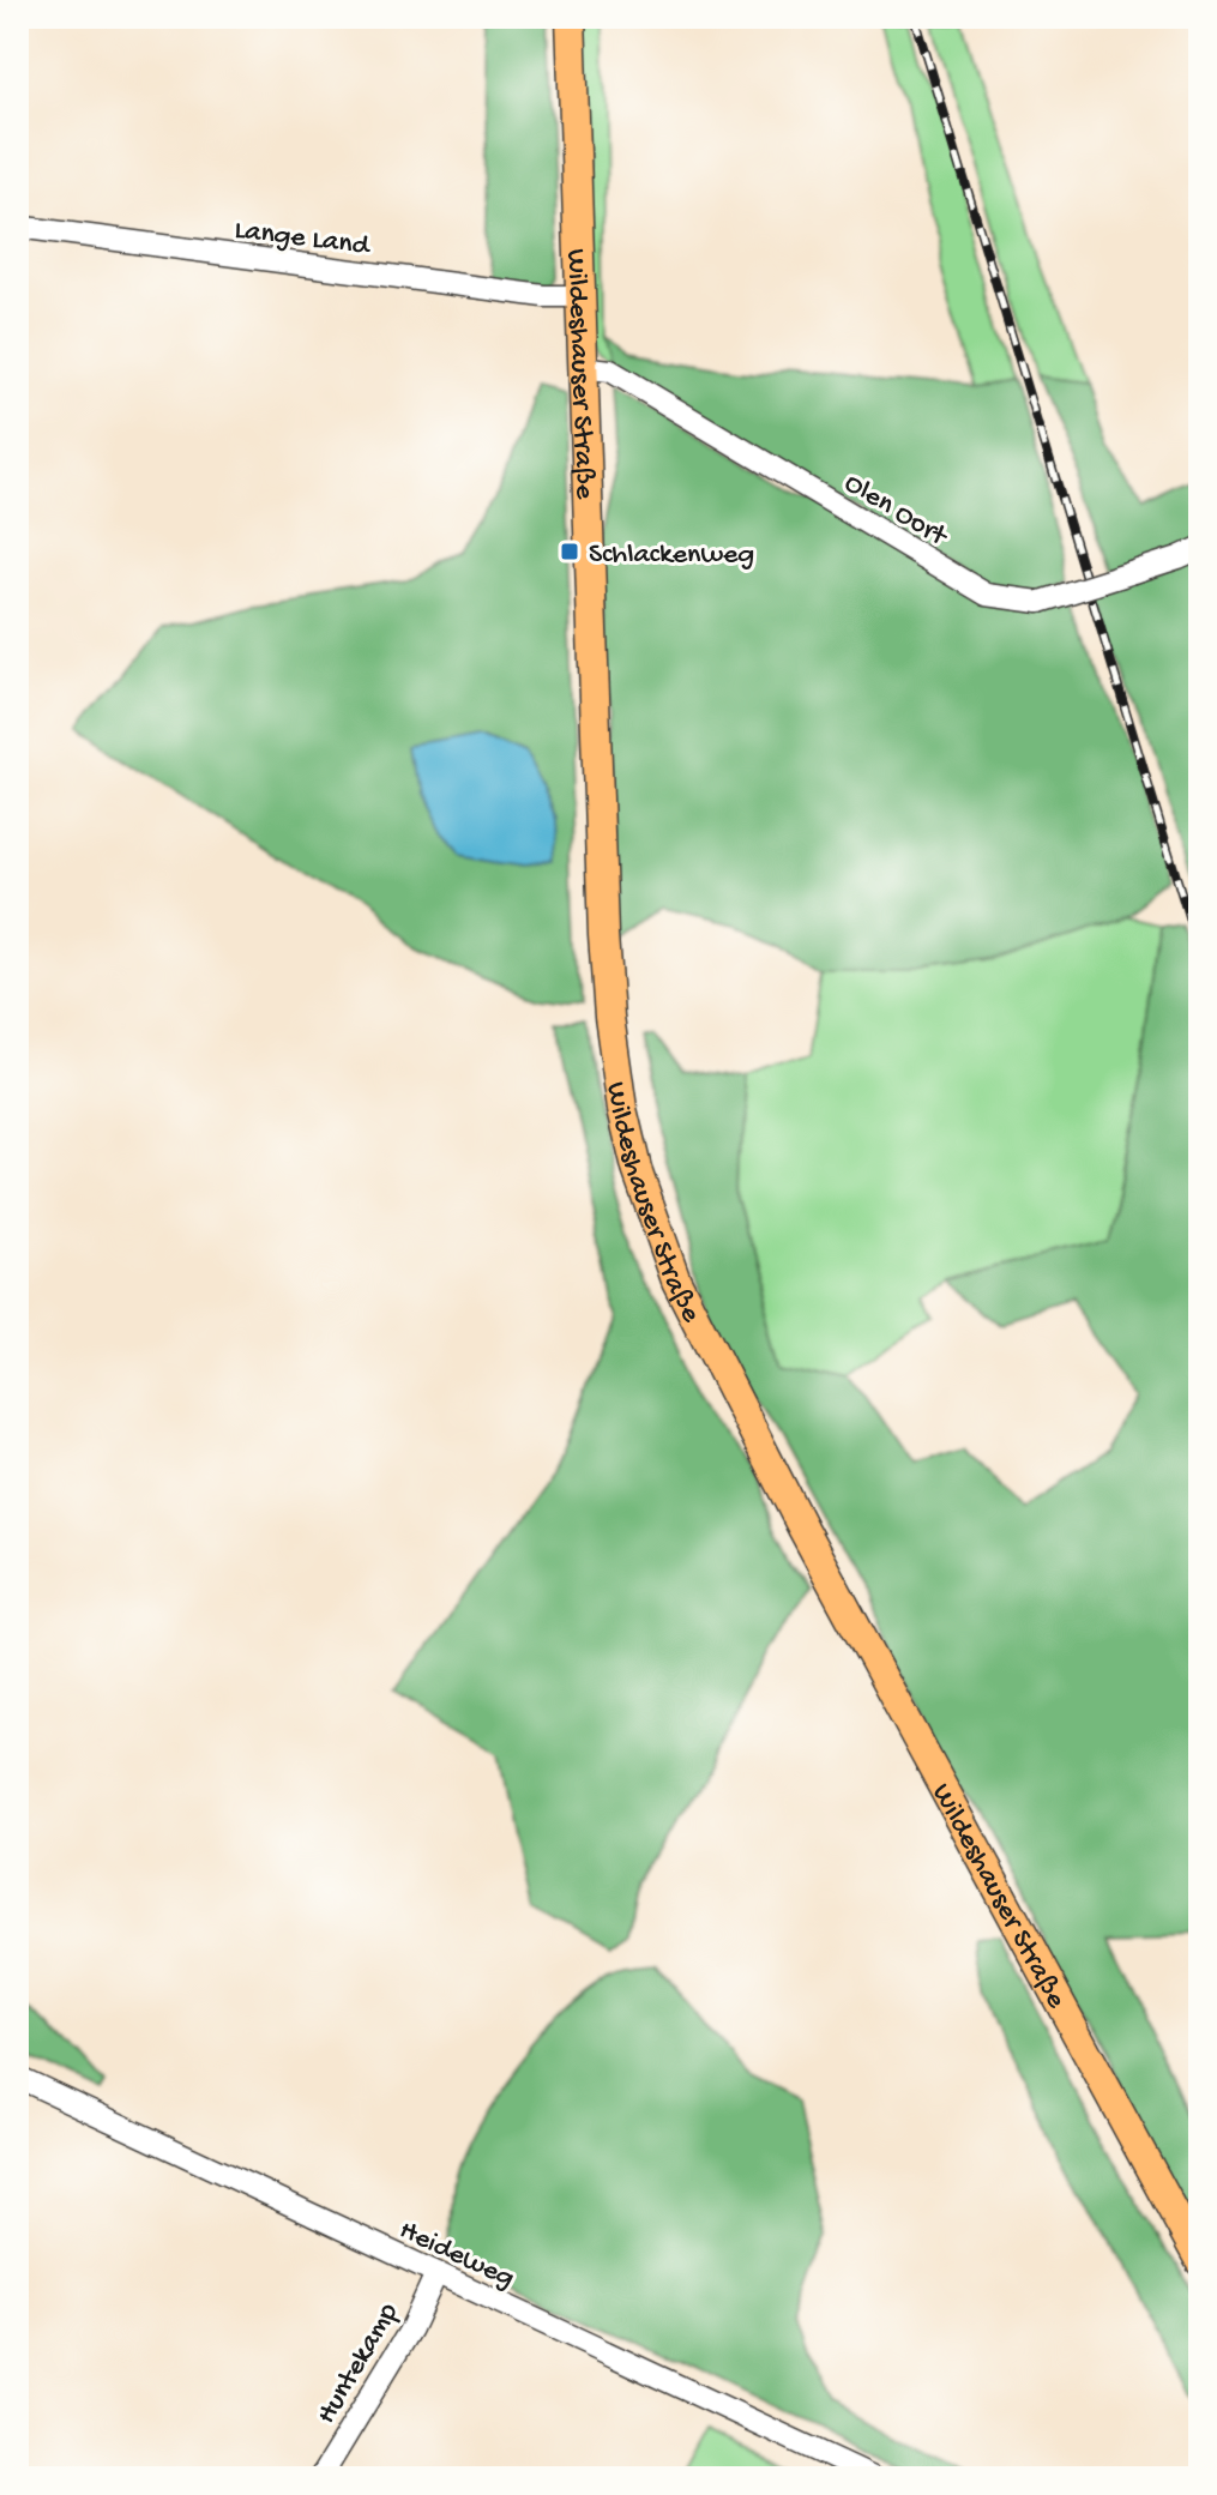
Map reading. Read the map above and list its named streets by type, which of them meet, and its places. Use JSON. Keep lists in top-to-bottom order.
{
  "streets": {
    "main road": ["Wildeshauser Straße"],
    "street": [
      "Lange Land",
      "Olen Oort",
      "Heideweg",
      "Huntekamp"
    ]
  },
  "crossings": [
    ["Lange Land", "Wildeshauser Straße"],
    ["Wildeshauser Straße", "Olen Oort"],
    ["Heideweg", "Huntekamp"]
  ],
  "places": {
    "transit": ["Schlackenweg"]
  }
}
